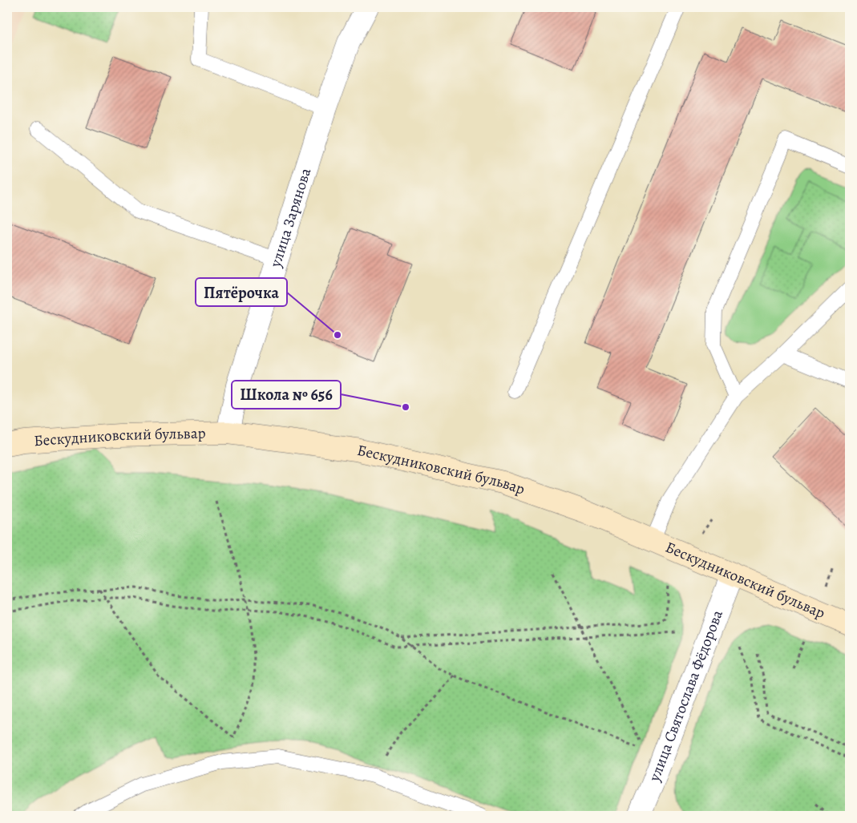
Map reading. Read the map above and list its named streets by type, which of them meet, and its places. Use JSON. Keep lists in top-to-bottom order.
{
  "streets": {
    "street": ["улица Зарянова", "Бескудниковский бульвар", "улица Святослава Фёдорова"]
  },
  "crossings": [
    ["улица Зарянова", "Бескудниковский бульвар"],
    ["Бескудниковский бульвар", "улица Святослава Фёдорова"]
  ],
  "places": ["Пятёрочка", "Школа № 656"]
}
